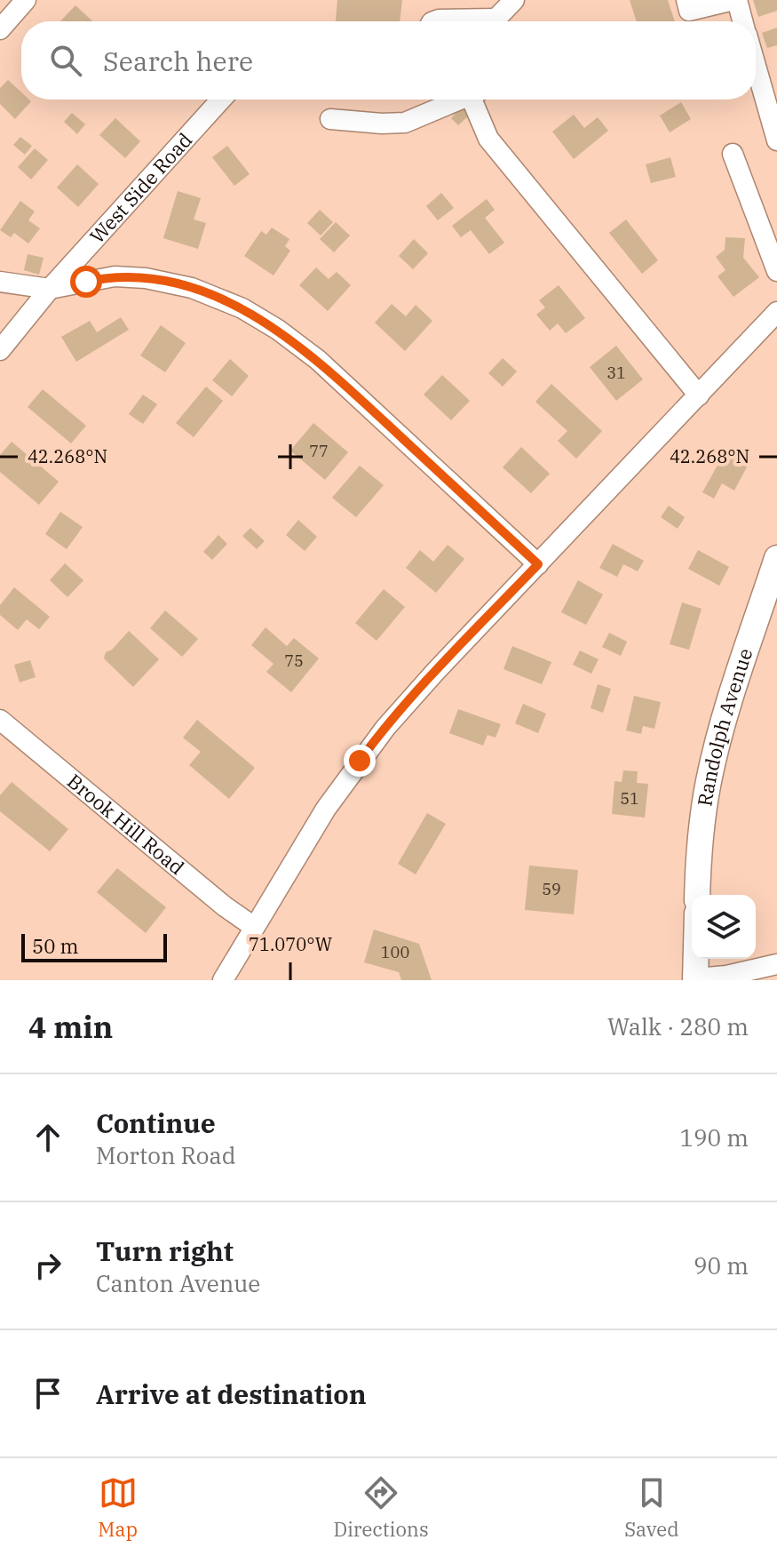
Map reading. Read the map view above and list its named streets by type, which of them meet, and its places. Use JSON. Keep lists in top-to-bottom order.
{
  "streets": {
    "main road": ["Randolph Avenue"],
    "street": ["West Side Road", "Brook Hill Road"]
  },
  "house_numbers": [
    "31",
    "77",
    "75",
    "51",
    "59",
    "100"
  ],
  "scale_bar": "50 m",
  "page": {
    "search": "Search here",
    "scale": "50 m",
    "heading": ["4 min", "Walk · 280 m"],
    "list": [
      ["Continue", "Morton Road", "190 m"],
      ["Turn right", "Canton Avenue", "90 m"],
      "Arrive at destination"
    ],
    "nav": ["Map", "Directions", "Saved"]
  },
  "coordinates": ["42.268°N", "71.070°W"]
}
